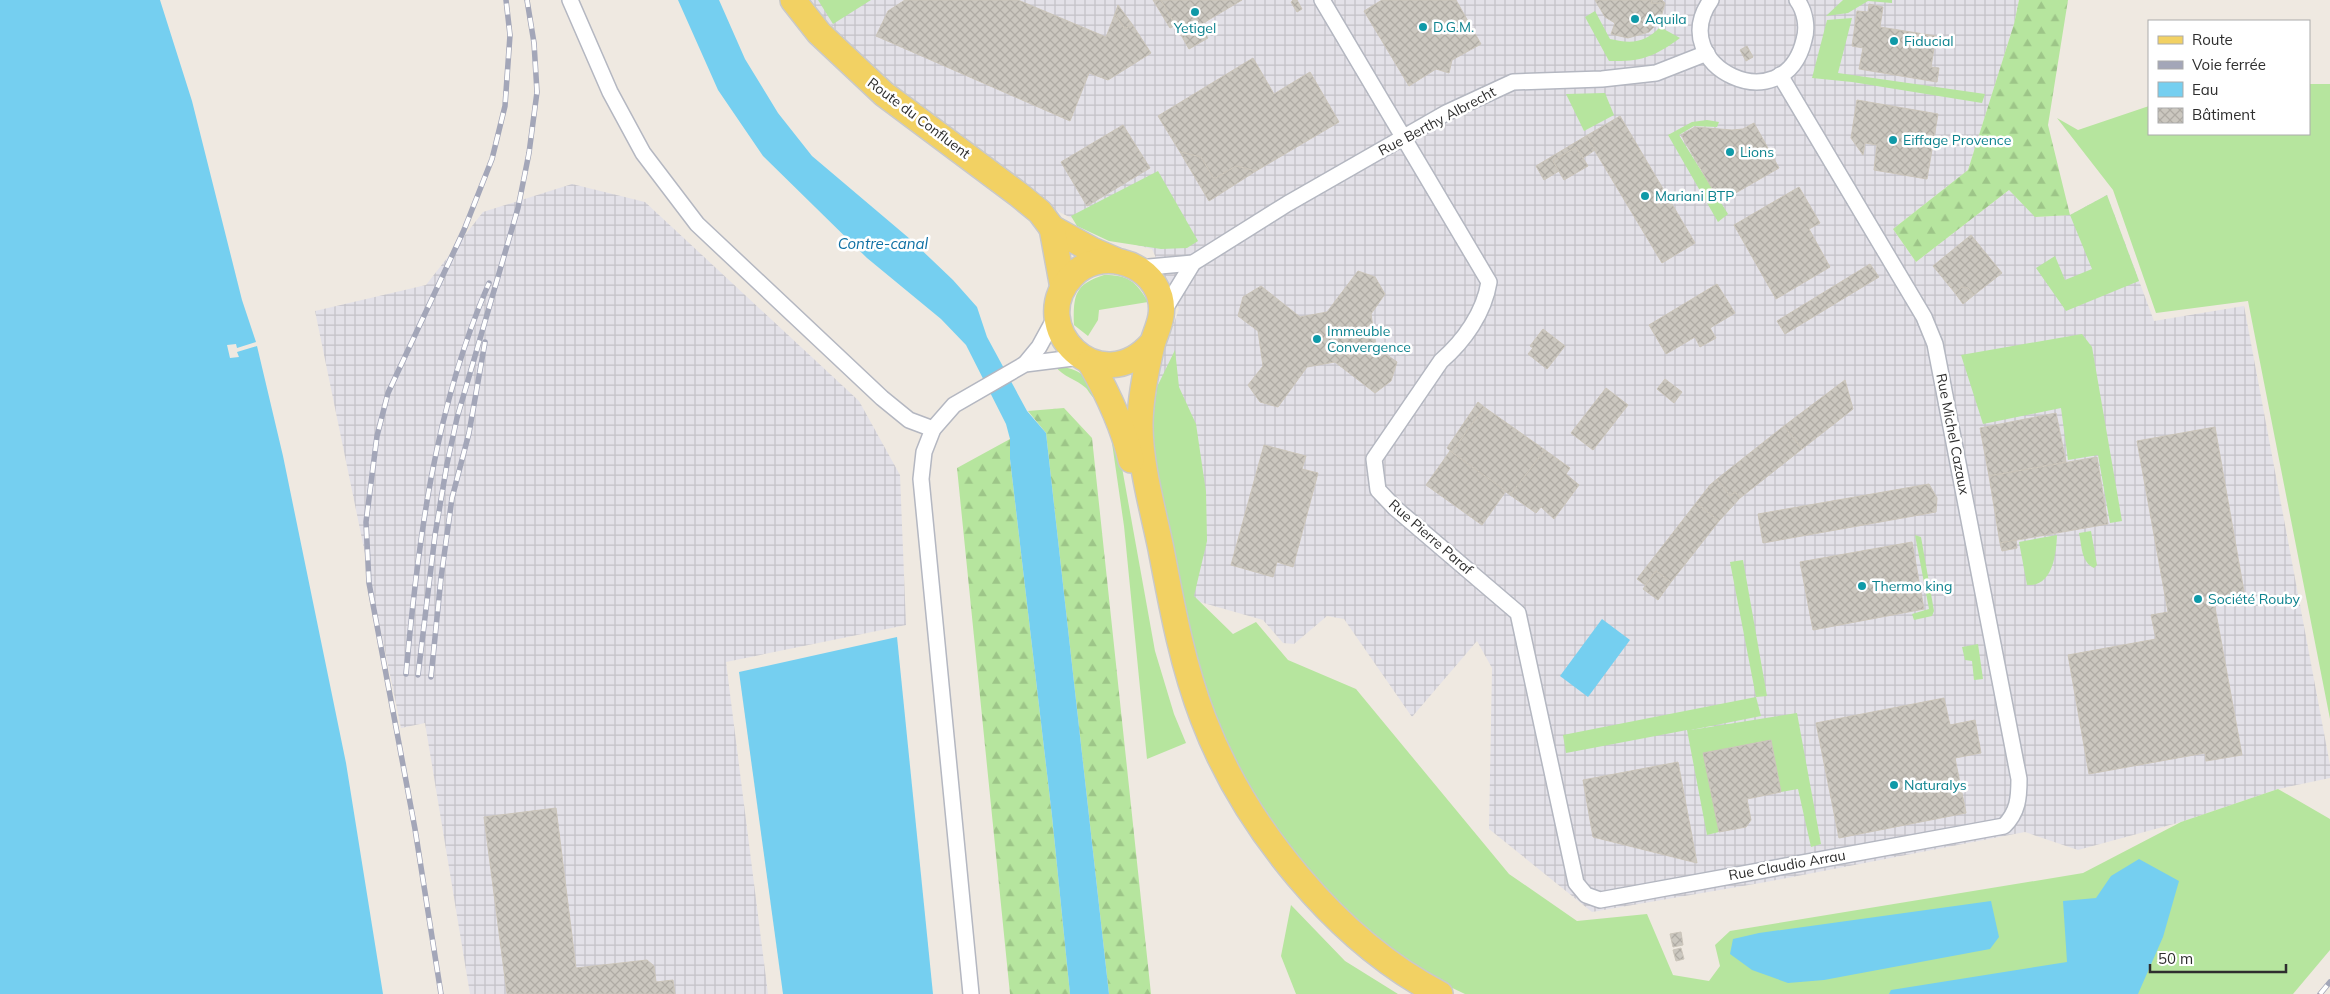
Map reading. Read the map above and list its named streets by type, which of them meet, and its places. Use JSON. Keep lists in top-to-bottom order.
{
  "streets": {
    "main road": ["Route du Confluent"],
    "street": [
      "Rue Berthy Albrecht",
      "Rue Michel Cazaux",
      "Rue Pierre Paraf",
      "Rue Claudio Arrau"
    ]
  },
  "crossings": [
    ["Route du Confluent", "Rue Berthy Albrecht"],
    ["Rue Berthy Albrecht", "Rue Pierre Paraf"],
    ["Rue Michel Cazaux", "Rue Claudio Arrau"],
    ["Rue Pierre Paraf", "Rue Claudio Arrau"]
  ],
  "water": ["Contre-canal"],
  "places": [
    "Yetigel",
    "Aquila",
    "D.G.M.",
    "Fiducial",
    "Eiffage Provence",
    "Lions",
    "Mariani BTP",
    "Immeuble Convergence",
    "Thermo king",
    "Société Rouby",
    "Naturalys"
  ],
  "legend": [
    "Route",
    "Voie ferrée",
    "Eau",
    "Bâtiment"
  ],
  "scale_bar": "50 m"
}
